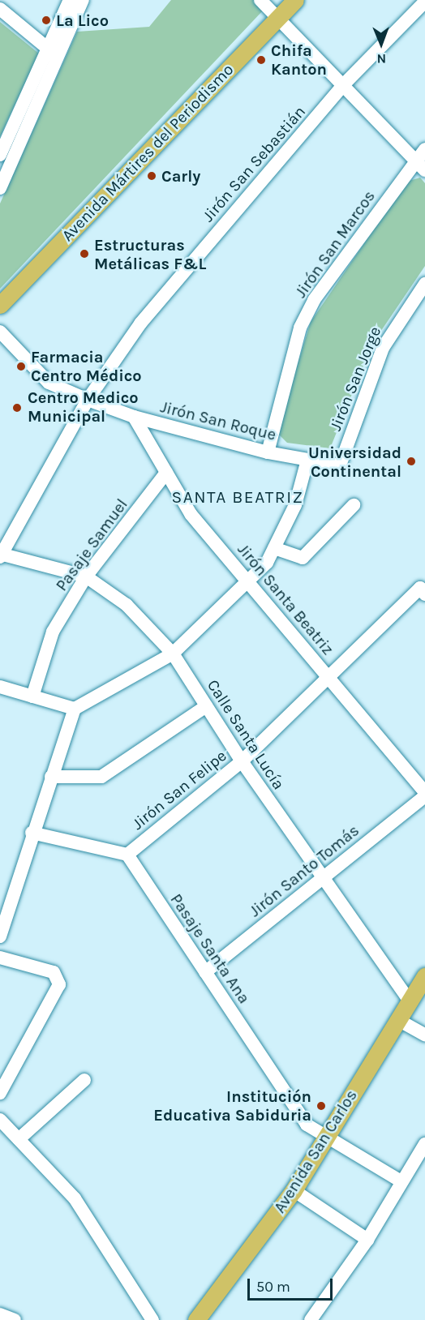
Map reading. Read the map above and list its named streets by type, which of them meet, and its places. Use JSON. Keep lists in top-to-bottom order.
{
  "streets": {
    "main road": ["Avenida Mártires del Periodismo", "Avenida San Carlos"],
    "street": [
      "Jirón San Sebastián",
      "Jirón San Marcos",
      "Jirón San Jorge",
      "Jirón San Roque",
      "Pasaje Samuel",
      "Jirón Santa Beatriz",
      "Calle Santa Lucía",
      "Jirón San Felipe",
      "Jirón Santo Tomás",
      "Pasaje Santa Ana"
    ]
  },
  "crossings": [
    ["Jirón San Sebastián", "Jirón San Roque"],
    ["Jirón San Sebastián", "Calle Santa Lucía"],
    ["Jirón San Marcos", "Jirón San Roque"],
    ["Jirón San Jorge", "Jirón San Roque"],
    ["Jirón San Roque", "Jirón Santa Beatriz"],
    ["Pasaje Samuel", "Jirón Santa Beatriz"],
    ["Pasaje Samuel", "Calle Santa Lucía"],
    ["Jirón Santa Beatriz", "Jirón San Felipe"],
    ["Calle Santa Lucía", "Jirón San Felipe"],
    ["Calle Santa Lucía", "Jirón Santo Tomás"],
    ["Calle Santa Lucía", "Avenida San Carlos"],
    ["Jirón San Felipe", "Pasaje Santa Ana"],
    ["Jirón Santo Tomás", "Pasaje Santa Ana"],
    ["Pasaje Santa Ana", "Avenida San Carlos"]
  ],
  "districts": ["SANTA BEATRIZ"],
  "places": [
    "La Lico",
    "Chifa Kanton",
    "Carly",
    "Estructuras Metálicas F&L",
    "Farmacia Centro Médico",
    "Centro Medico Municipal",
    "Universidad Continental",
    "Institución Educativa Sabiduria"
  ],
  "scale_bar": "50 m",
  "north": "bottom"
}
